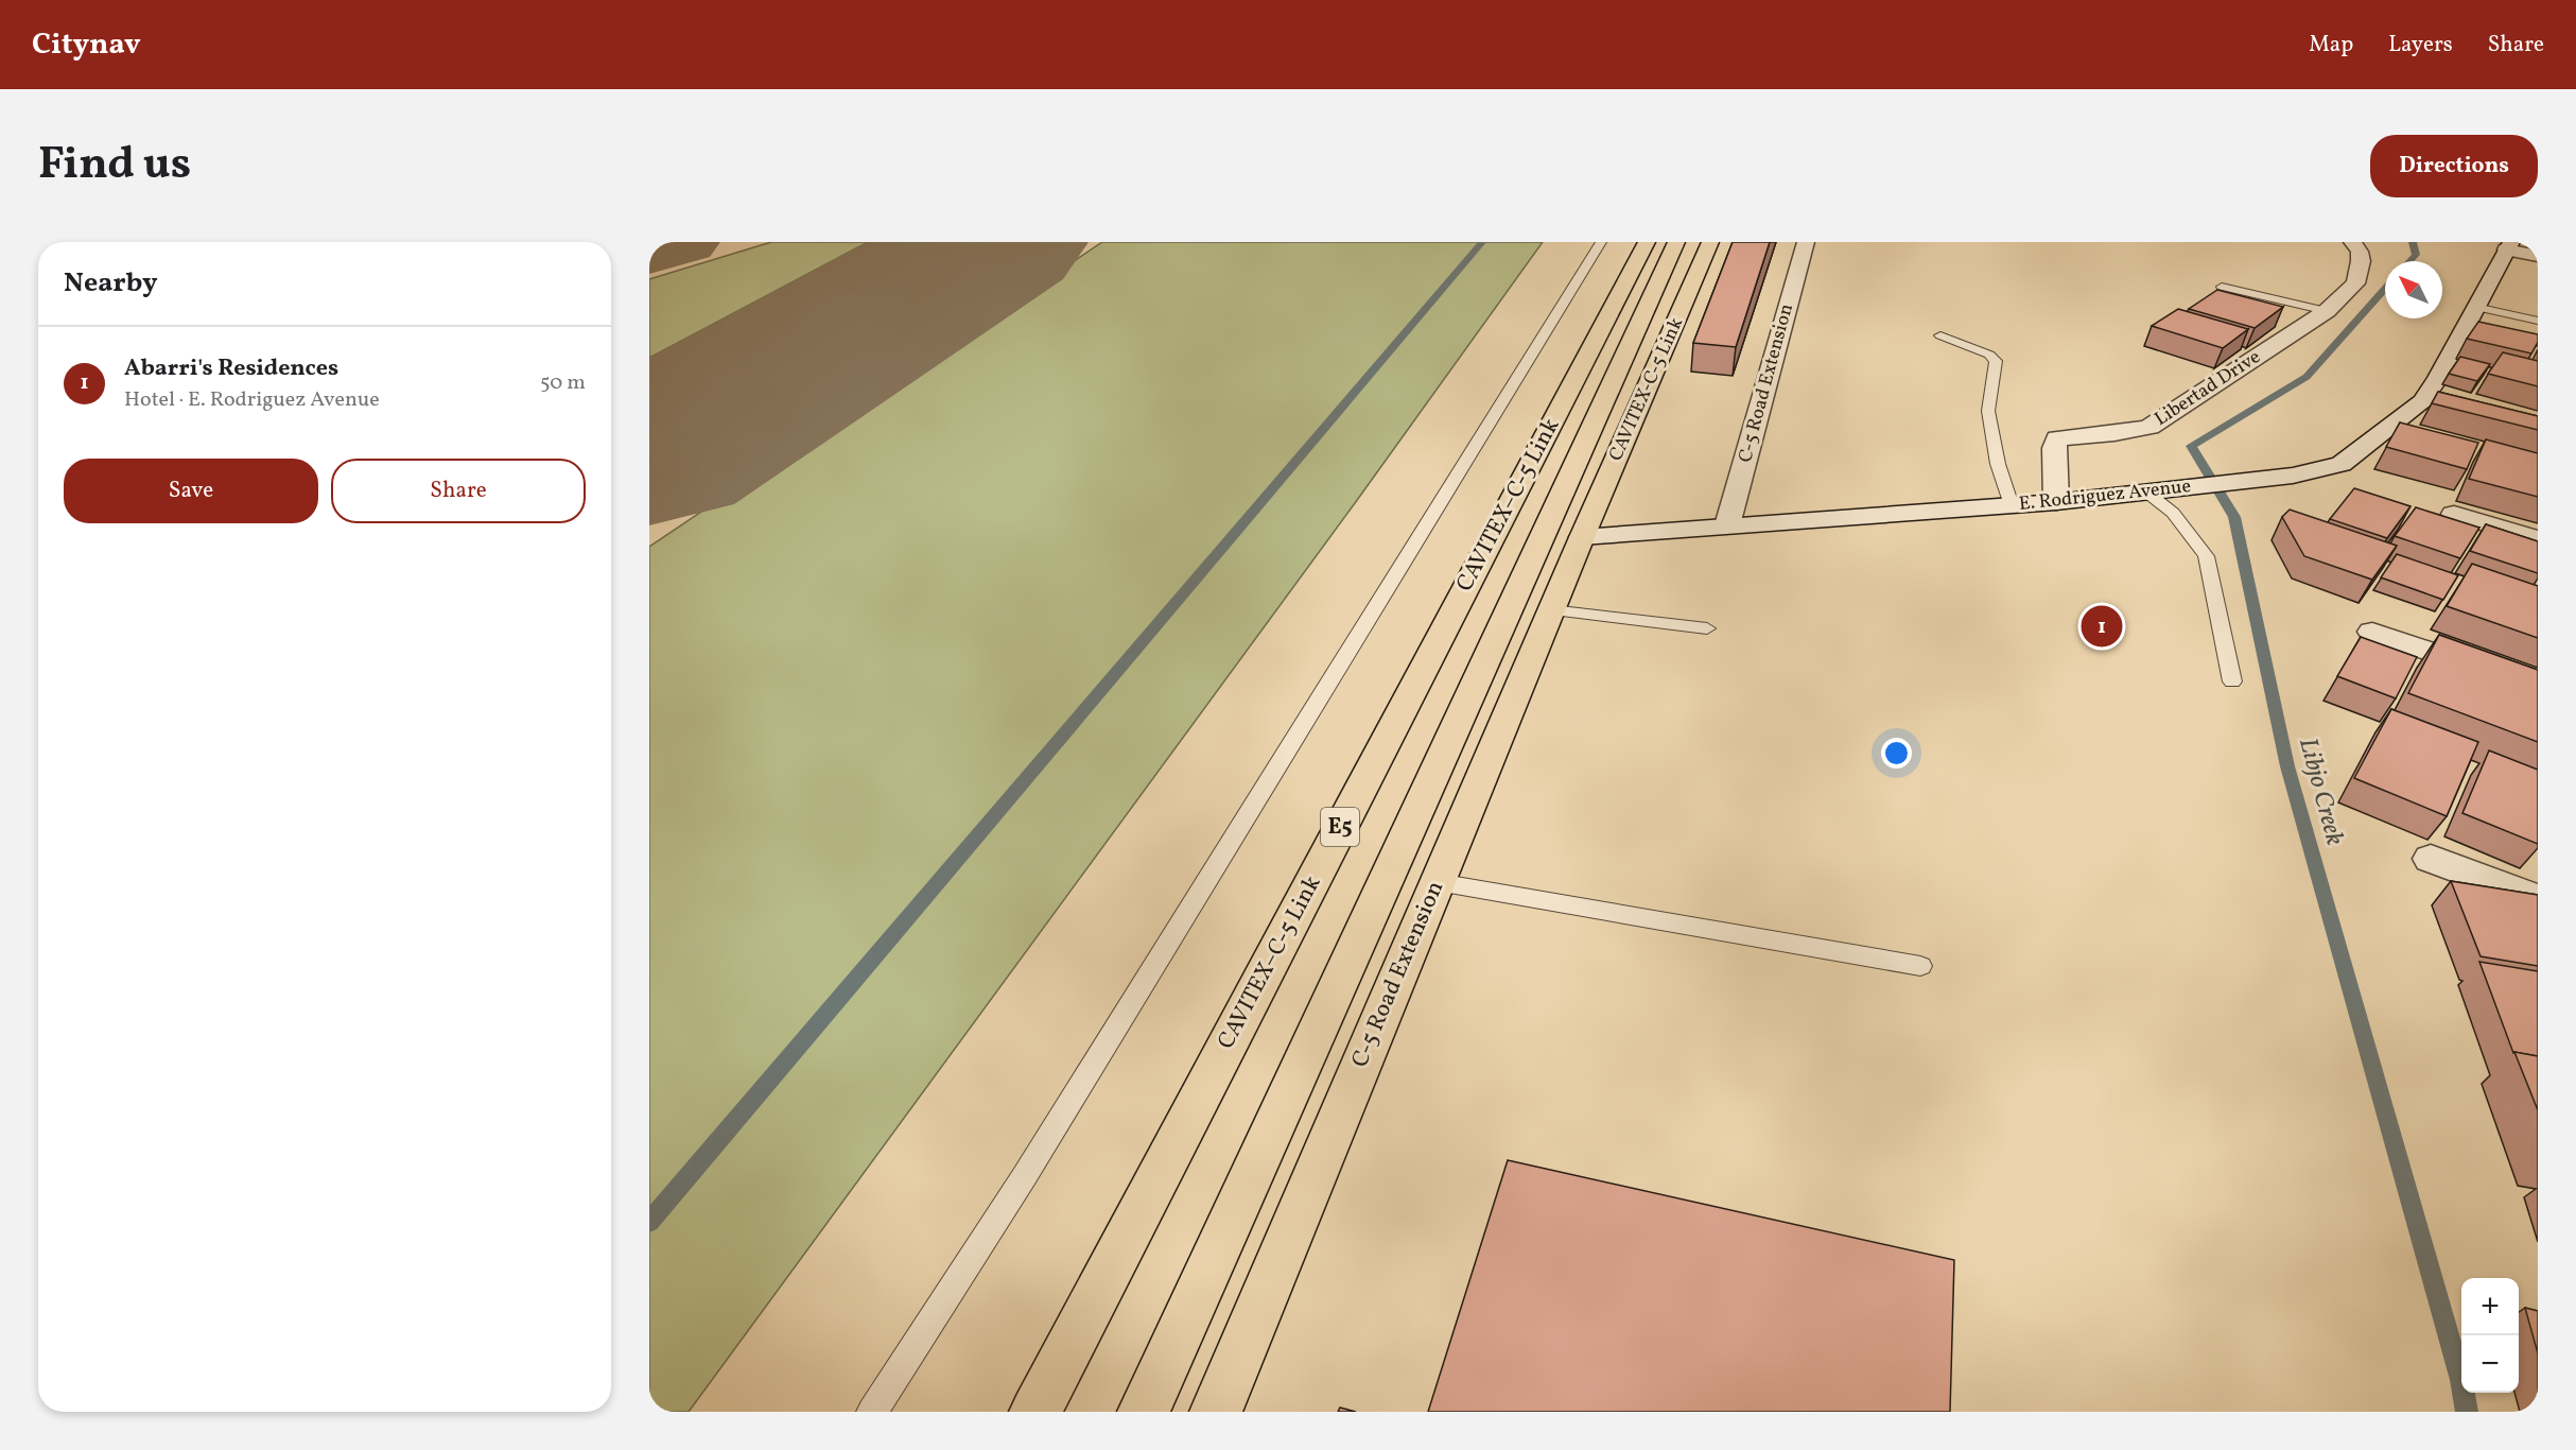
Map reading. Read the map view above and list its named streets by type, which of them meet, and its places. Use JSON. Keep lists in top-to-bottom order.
{
  "streets": {
    "main road": [
      "C-5 Road Extension",
      "CAVITEX-C-5 Link",
      "CAVITEX–C-5 Link",
      "E5"
    ],
    "street": ["Libertad Drive", "E. Rodriguez Avenue"]
  },
  "crossings": [
    ["C-5 Road Extension", "CAVITEX-C-5 Link"],
    ["C-5 Road Extension", "E. Rodriguez Avenue"],
    ["Libertad Drive", "E. Rodriguez Avenue"],
    ["CAVITEX-C-5 Link", "E. Rodriguez Avenue"]
  ],
  "water": ["Libjo Creek"],
  "north": "top left",
  "page": {
    "header": "Citynav",
    "nav": ["Map", "Layers", "Share"],
    "title": "Find us",
    "buttons": [
      "Directions",
      ["Save", "Share"]
    ],
    "heading": "Nearby",
    "list": [
      {
        "mark": "1",
        "name": "Abarri's Residences",
        "note": "Hotel · E. Rodriguez Avenue",
        "value": "50 m"
      }
    ],
    "pins": "1",
    "map_buttons": ["+", "−"]
  }
}
